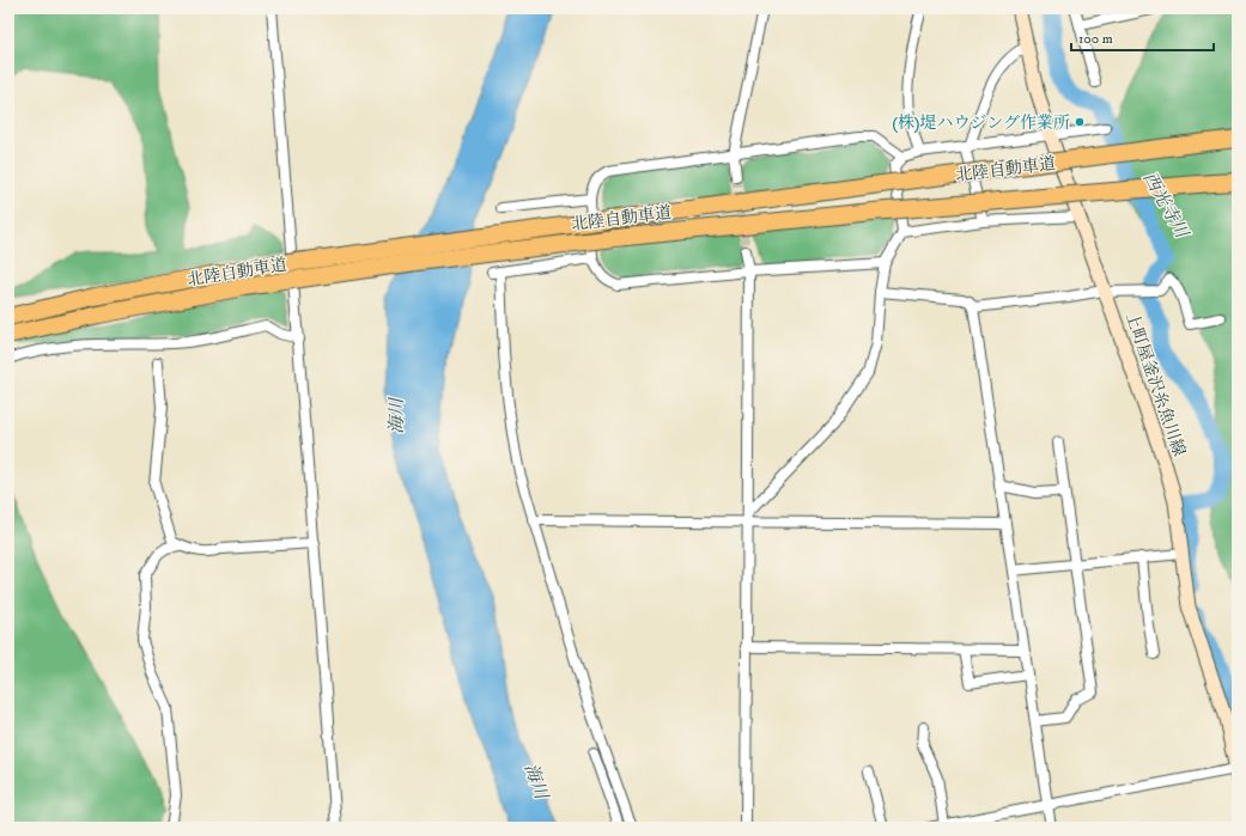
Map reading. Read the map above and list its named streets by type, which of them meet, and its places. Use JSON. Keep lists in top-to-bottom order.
{
  "streets": {
    "highway": ["北陸自動車道"],
    "main road": ["上町屋釜沢糸魚川線"]
  },
  "water": ["西光寺川", "海川"],
  "places": ["(株)堤ハウジング作業所"],
  "scale_bar": "100 m"
}
